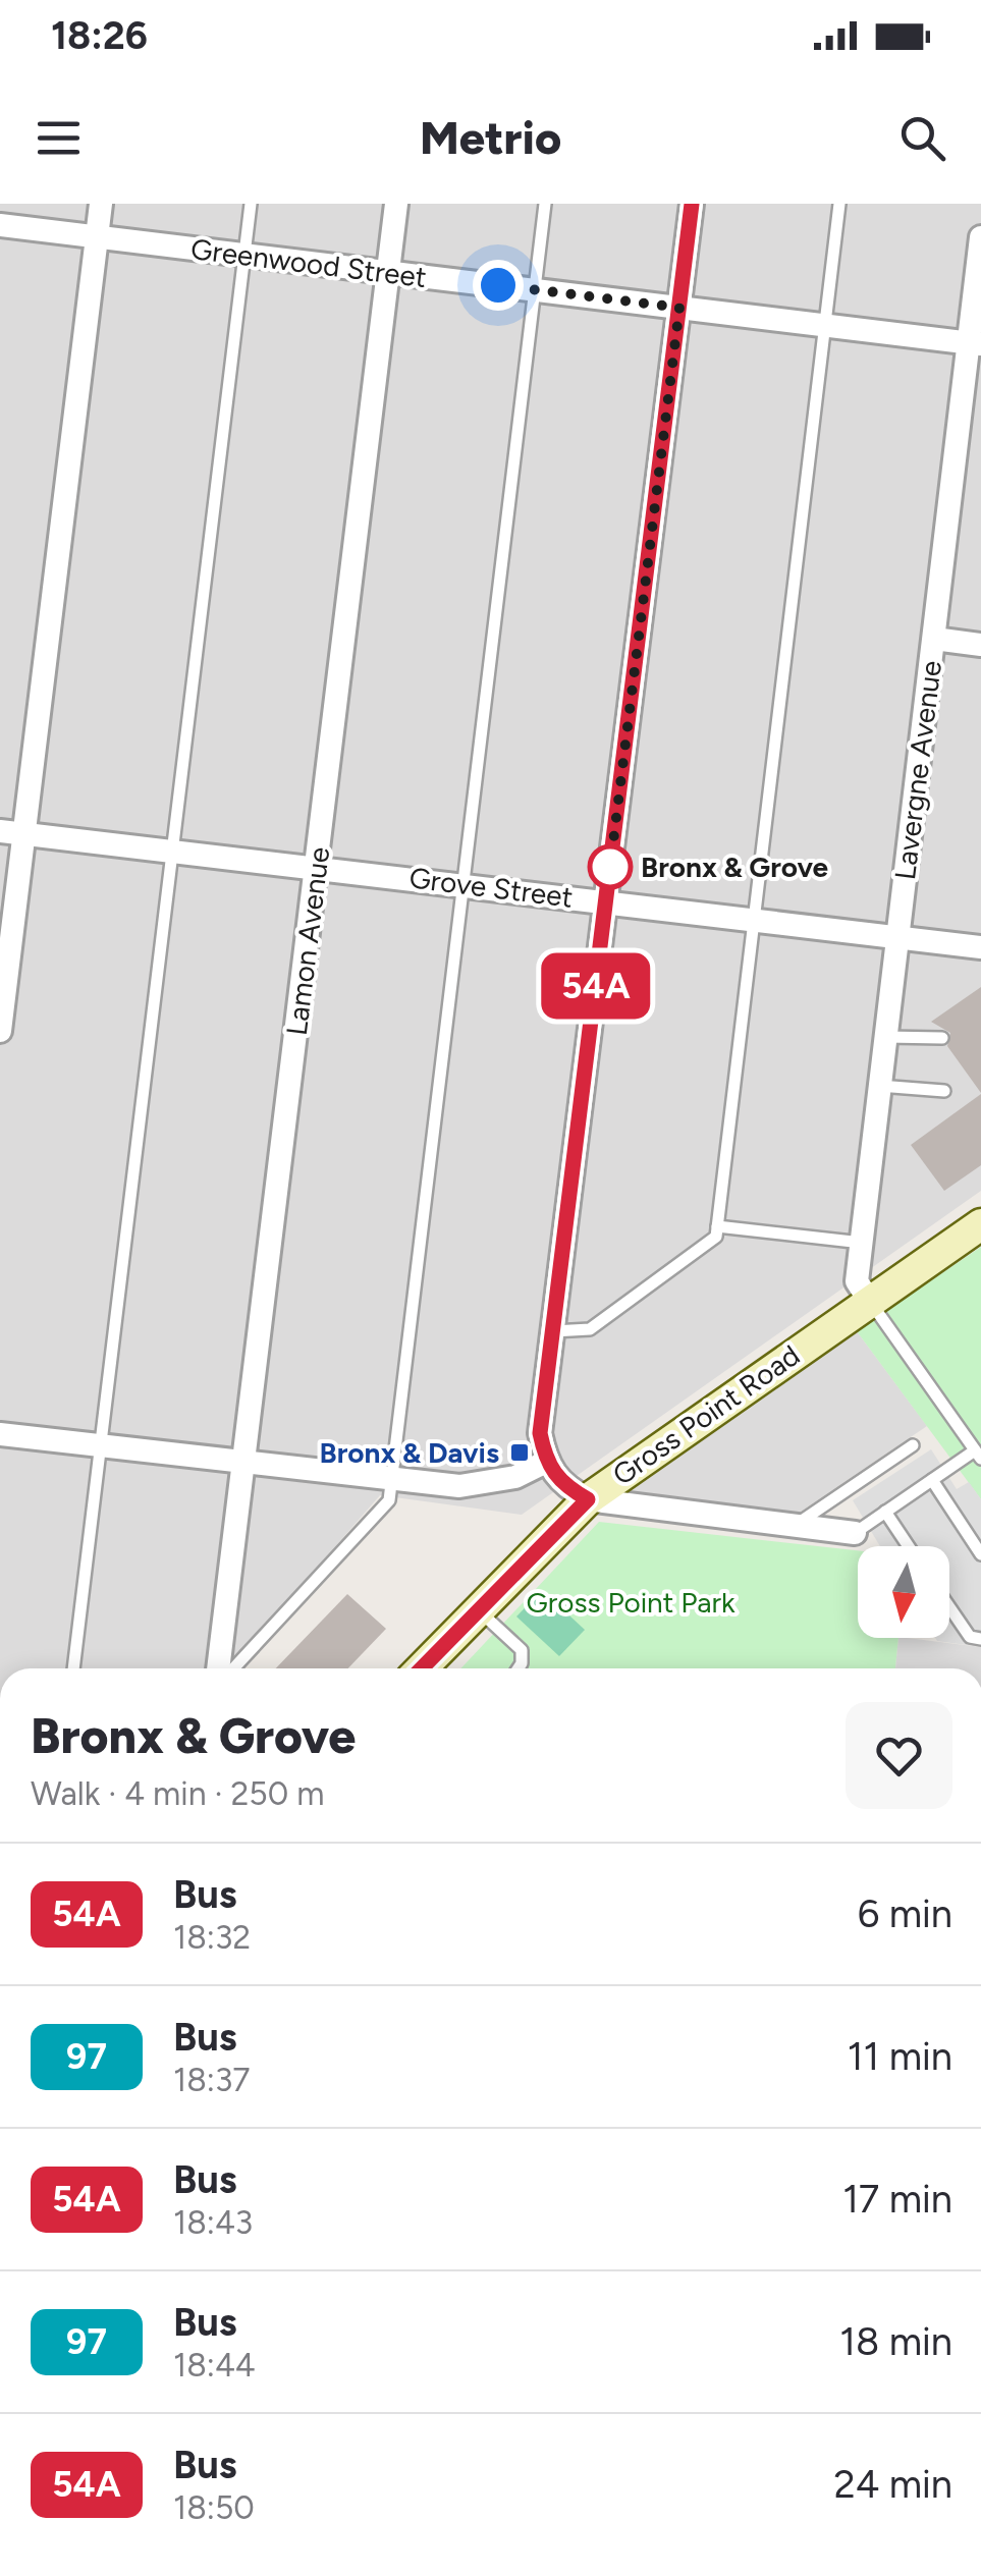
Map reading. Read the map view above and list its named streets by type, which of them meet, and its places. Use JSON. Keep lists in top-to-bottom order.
{
  "streets": {
    "main road": ["Gross Point Road"],
    "street": [
      "Greenwood Street",
      "Lavergne Avenue",
      "Grove Street",
      "Lamon Avenue"
    ]
  },
  "crossings": [
    ["Greenwood Street", "Lavergne Avenue"],
    ["Greenwood Street", "Lamon Avenue"],
    ["Lavergne Avenue", "Grove Street"],
    ["Lavergne Avenue", "Gross Point Road"],
    ["Grove Street", "Lamon Avenue"]
  ],
  "parks": ["Gross Point Park"],
  "places": {
    "other": ["Bronx & Grove"],
    "transit": ["Bronx & Davis"]
  },
  "lines": ["bus line 54A"],
  "north": "bottom",
  "page": {
    "status": "18:26",
    "header": "Metrio",
    "on_map": "54A",
    "heading": ["Bronx & Grove", "Walk · 4 min · 250 m"],
    "list": [
      {
        "mark": "54A",
        "name": "Bus",
        "note": "18:32",
        "value": "6 min"
      },
      {
        "mark": "97",
        "name": "Bus",
        "note": "18:37",
        "value": "11 min"
      },
      {
        "mark": "54A",
        "name": "Bus",
        "note": "18:43",
        "value": "17 min"
      },
      {
        "mark": "97",
        "name": "Bus",
        "note": "18:44",
        "value": "18 min"
      },
      {
        "mark": "54A",
        "name": "Bus",
        "note": "18:50",
        "value": "24 min"
      }
    ]
  }
}
